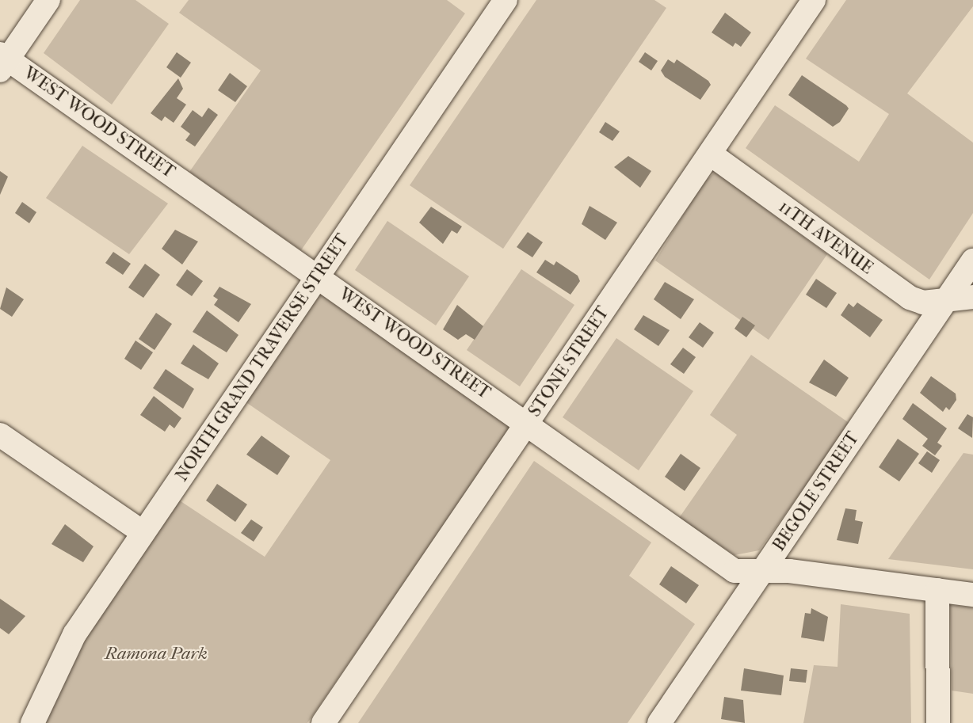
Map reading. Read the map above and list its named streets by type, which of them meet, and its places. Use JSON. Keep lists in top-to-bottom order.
{
  "streets": {
    "street": [
      "WEST WOOD STREET",
      "11TH AVENUE",
      "NORTH GRAND TRAVERSE STREET",
      "STONE STREET",
      "BEGOLE STREET"
    ]
  },
  "crossings": [
    ["WEST WOOD STREET", "NORTH GRAND TRAVERSE STREET"],
    ["WEST WOOD STREET", "STONE STREET"],
    ["WEST WOOD STREET", "BEGOLE STREET"],
    ["11TH AVENUE", "STONE STREET"],
    ["11TH AVENUE", "BEGOLE STREET"]
  ],
  "parks": ["Ramona Park"]
}
